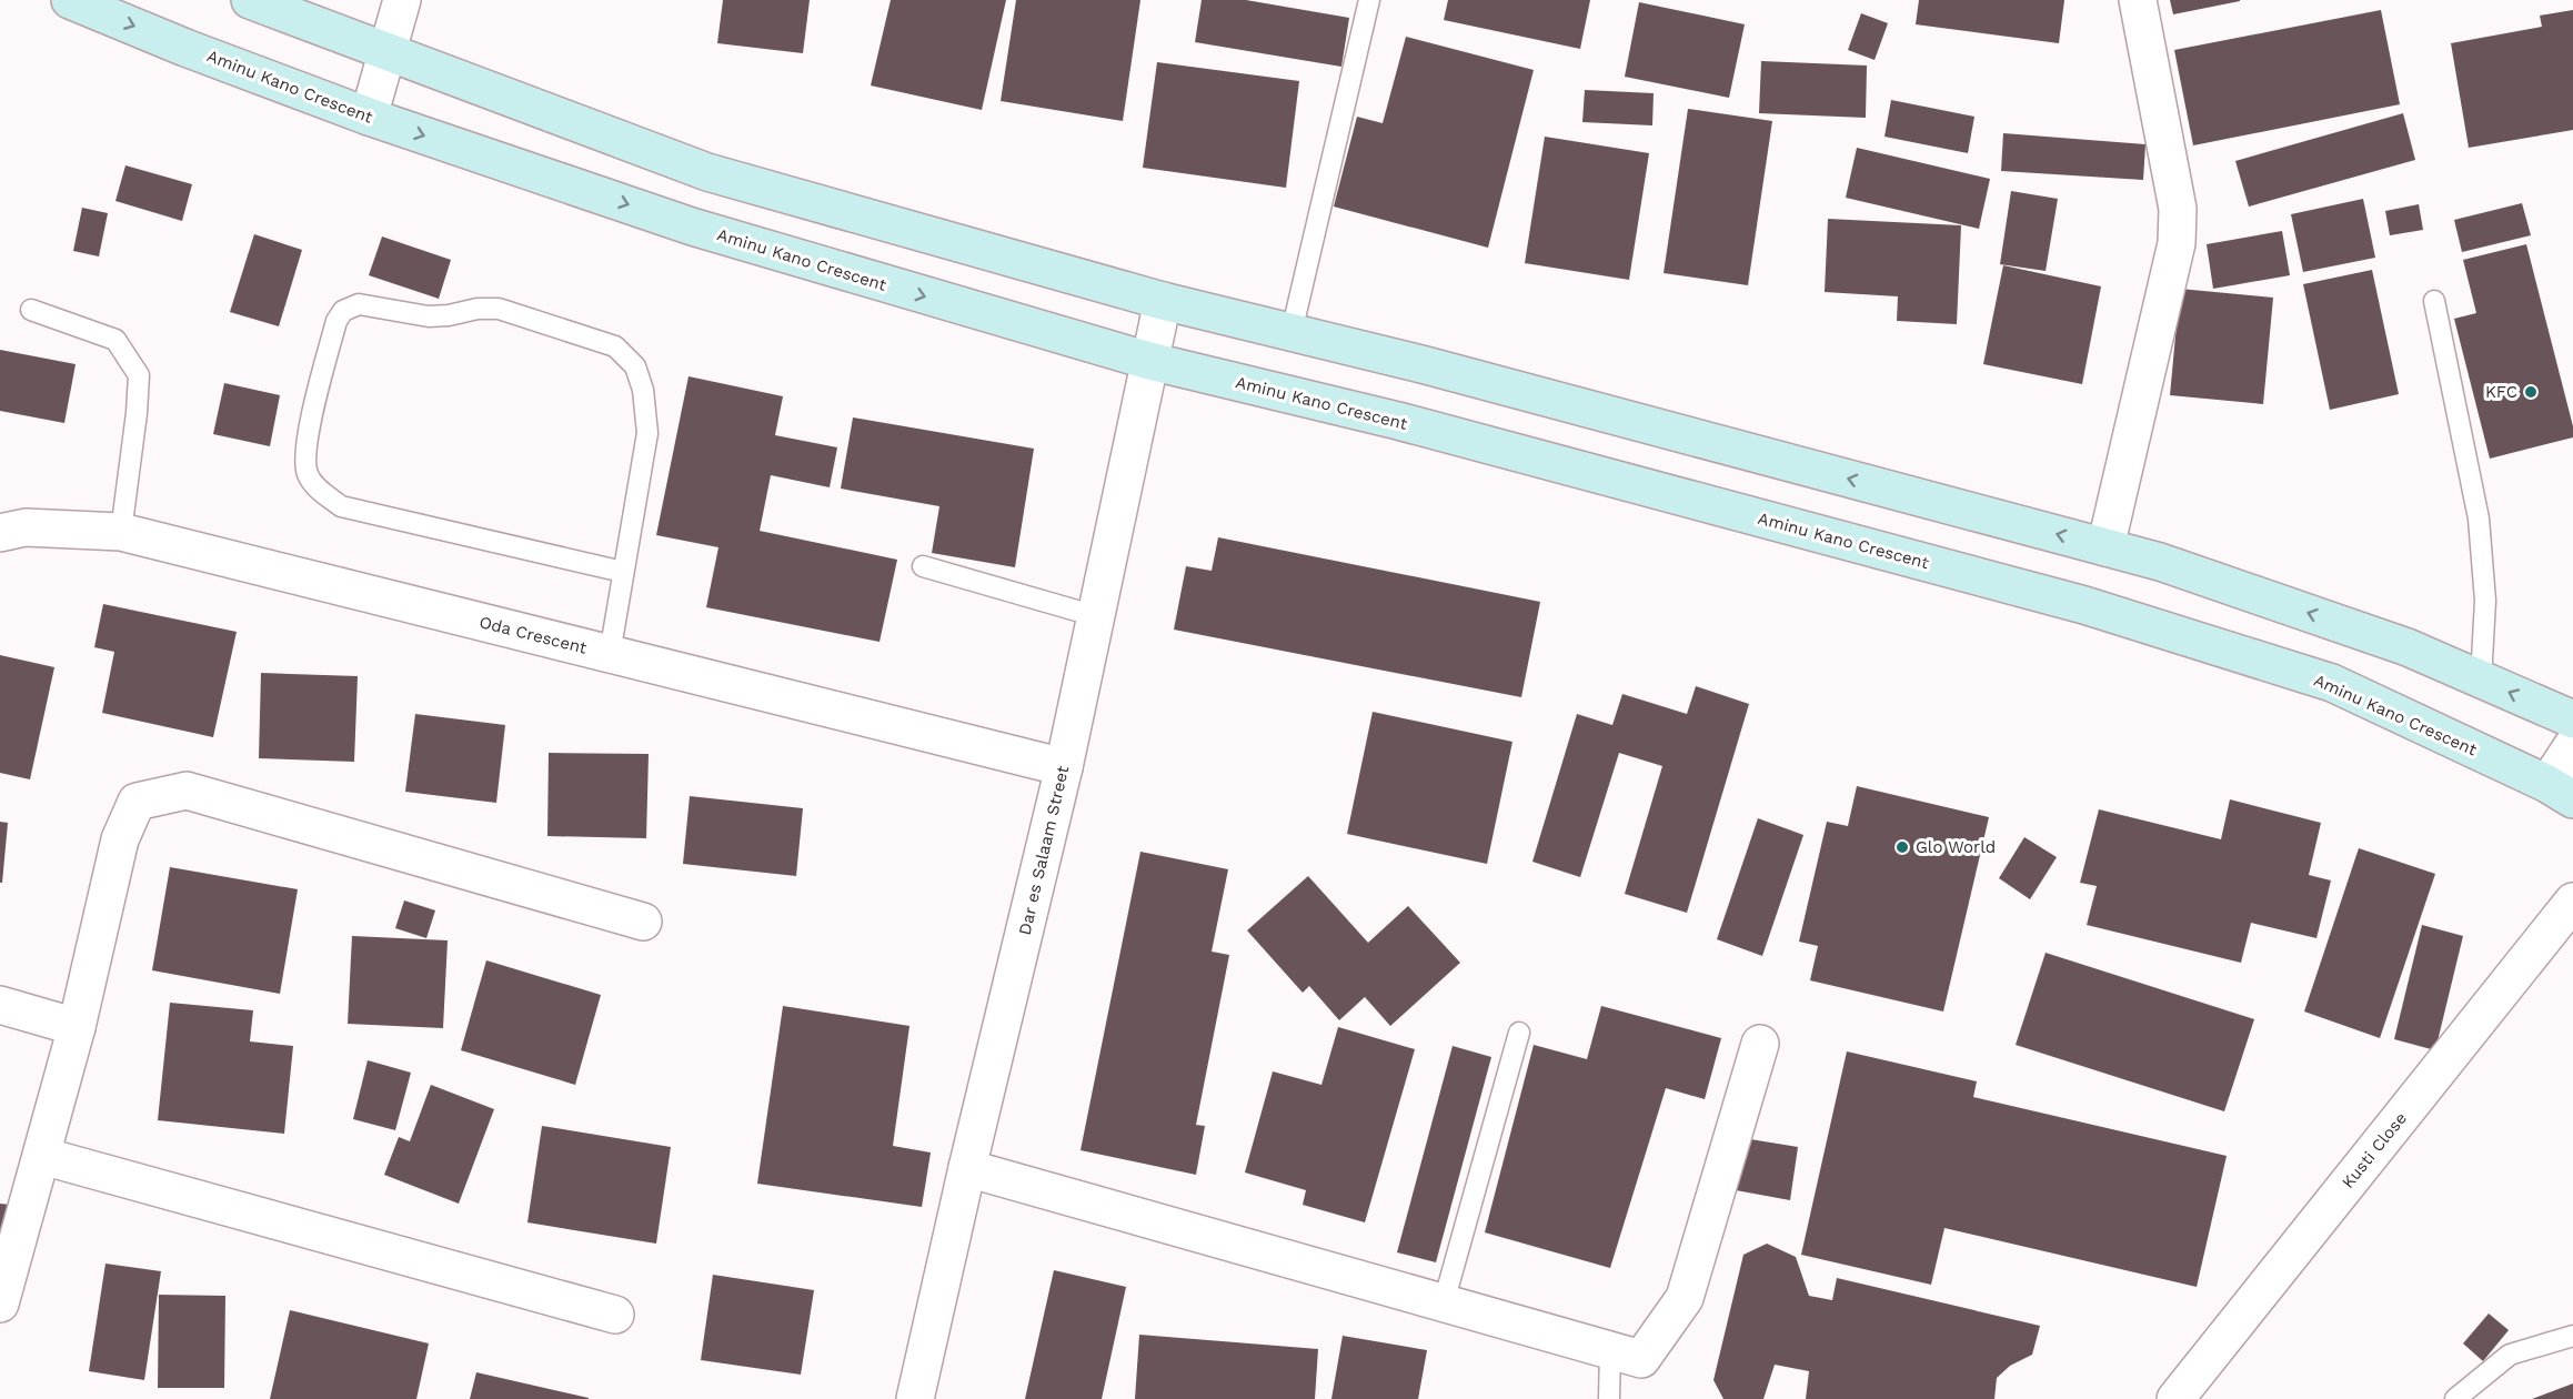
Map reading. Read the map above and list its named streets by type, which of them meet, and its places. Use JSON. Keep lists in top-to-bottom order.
{
  "streets": {
    "street": [
      "Aminu Kano Crescent",
      "Oda Crescent",
      "Dar es Salaam Street",
      "Kusti Close"
    ]
  },
  "crossings": [
    ["Aminu Kano Crescent", "Dar es Salaam Street"],
    ["Oda Crescent", "Dar es Salaam Street"]
  ],
  "places": ["KFC", "Glo World"]
}
